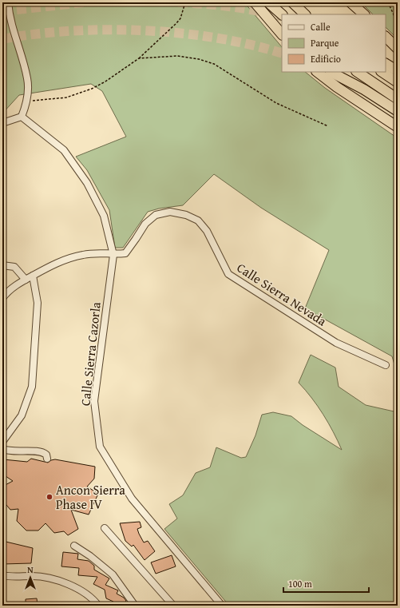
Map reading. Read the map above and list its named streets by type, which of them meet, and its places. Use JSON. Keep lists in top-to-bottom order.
{
  "streets": {
    "street": ["Calle Sierra Nevada", "Calle Sierra Cazorla"]
  },
  "crossings": [
    ["Calle Sierra Nevada", "Calle Sierra Cazorla"]
  ],
  "places": ["Ancon Sierra Phase IV"],
  "legend": ["Calle", "Parque", "Edificio"],
  "scale_bar": "100 m",
  "north": "top"
}
